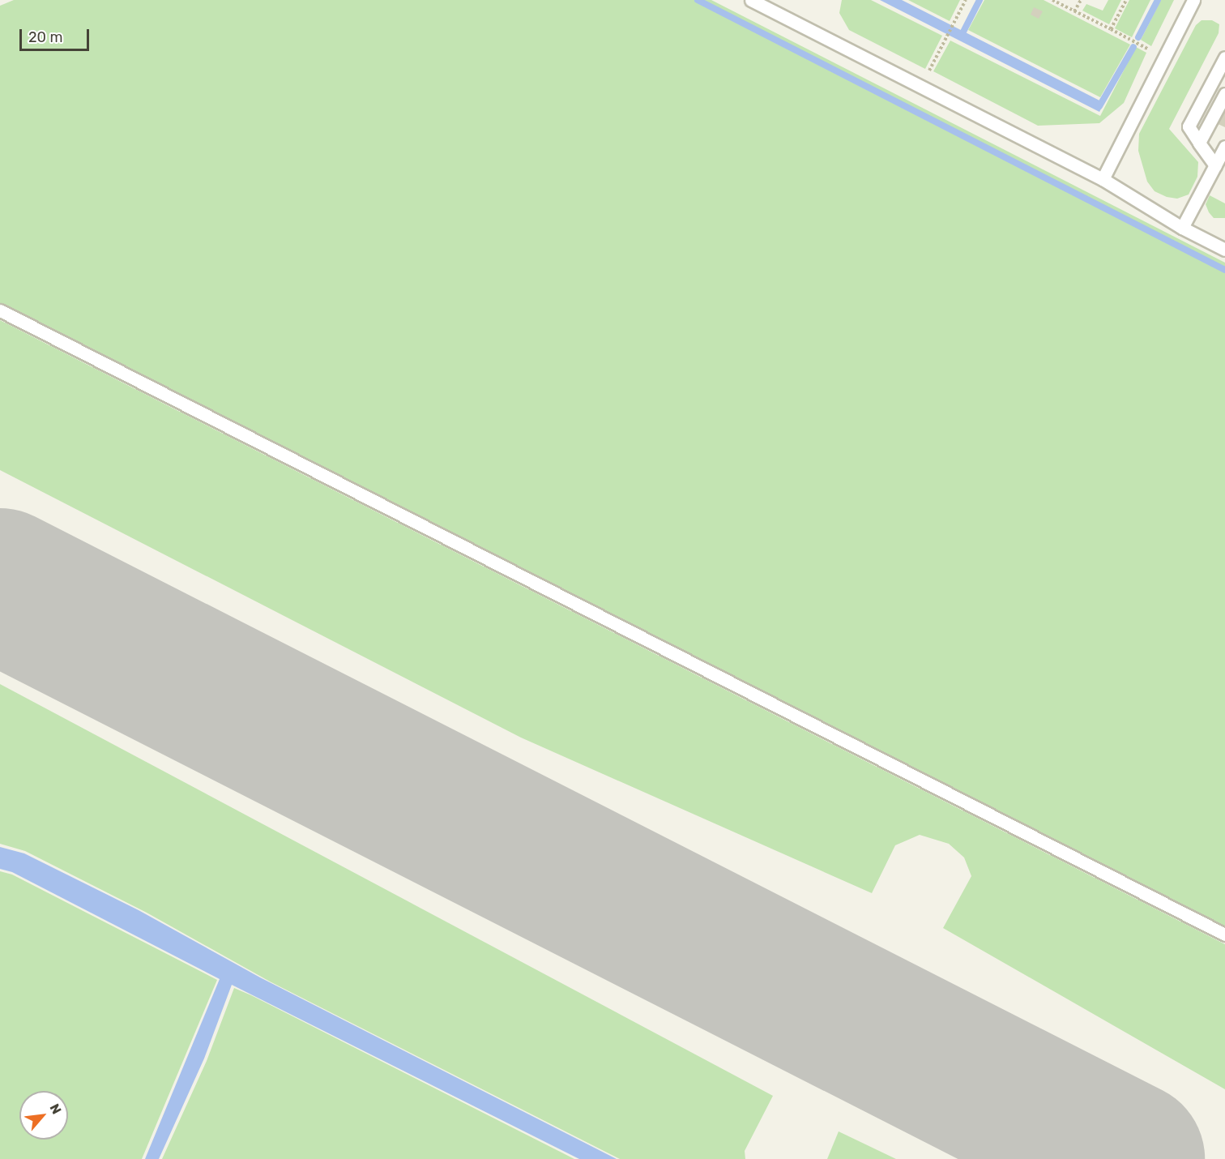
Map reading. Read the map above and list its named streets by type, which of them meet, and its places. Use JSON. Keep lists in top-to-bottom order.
{
  "scale_bar": "20 m",
  "north": "top right"
}
